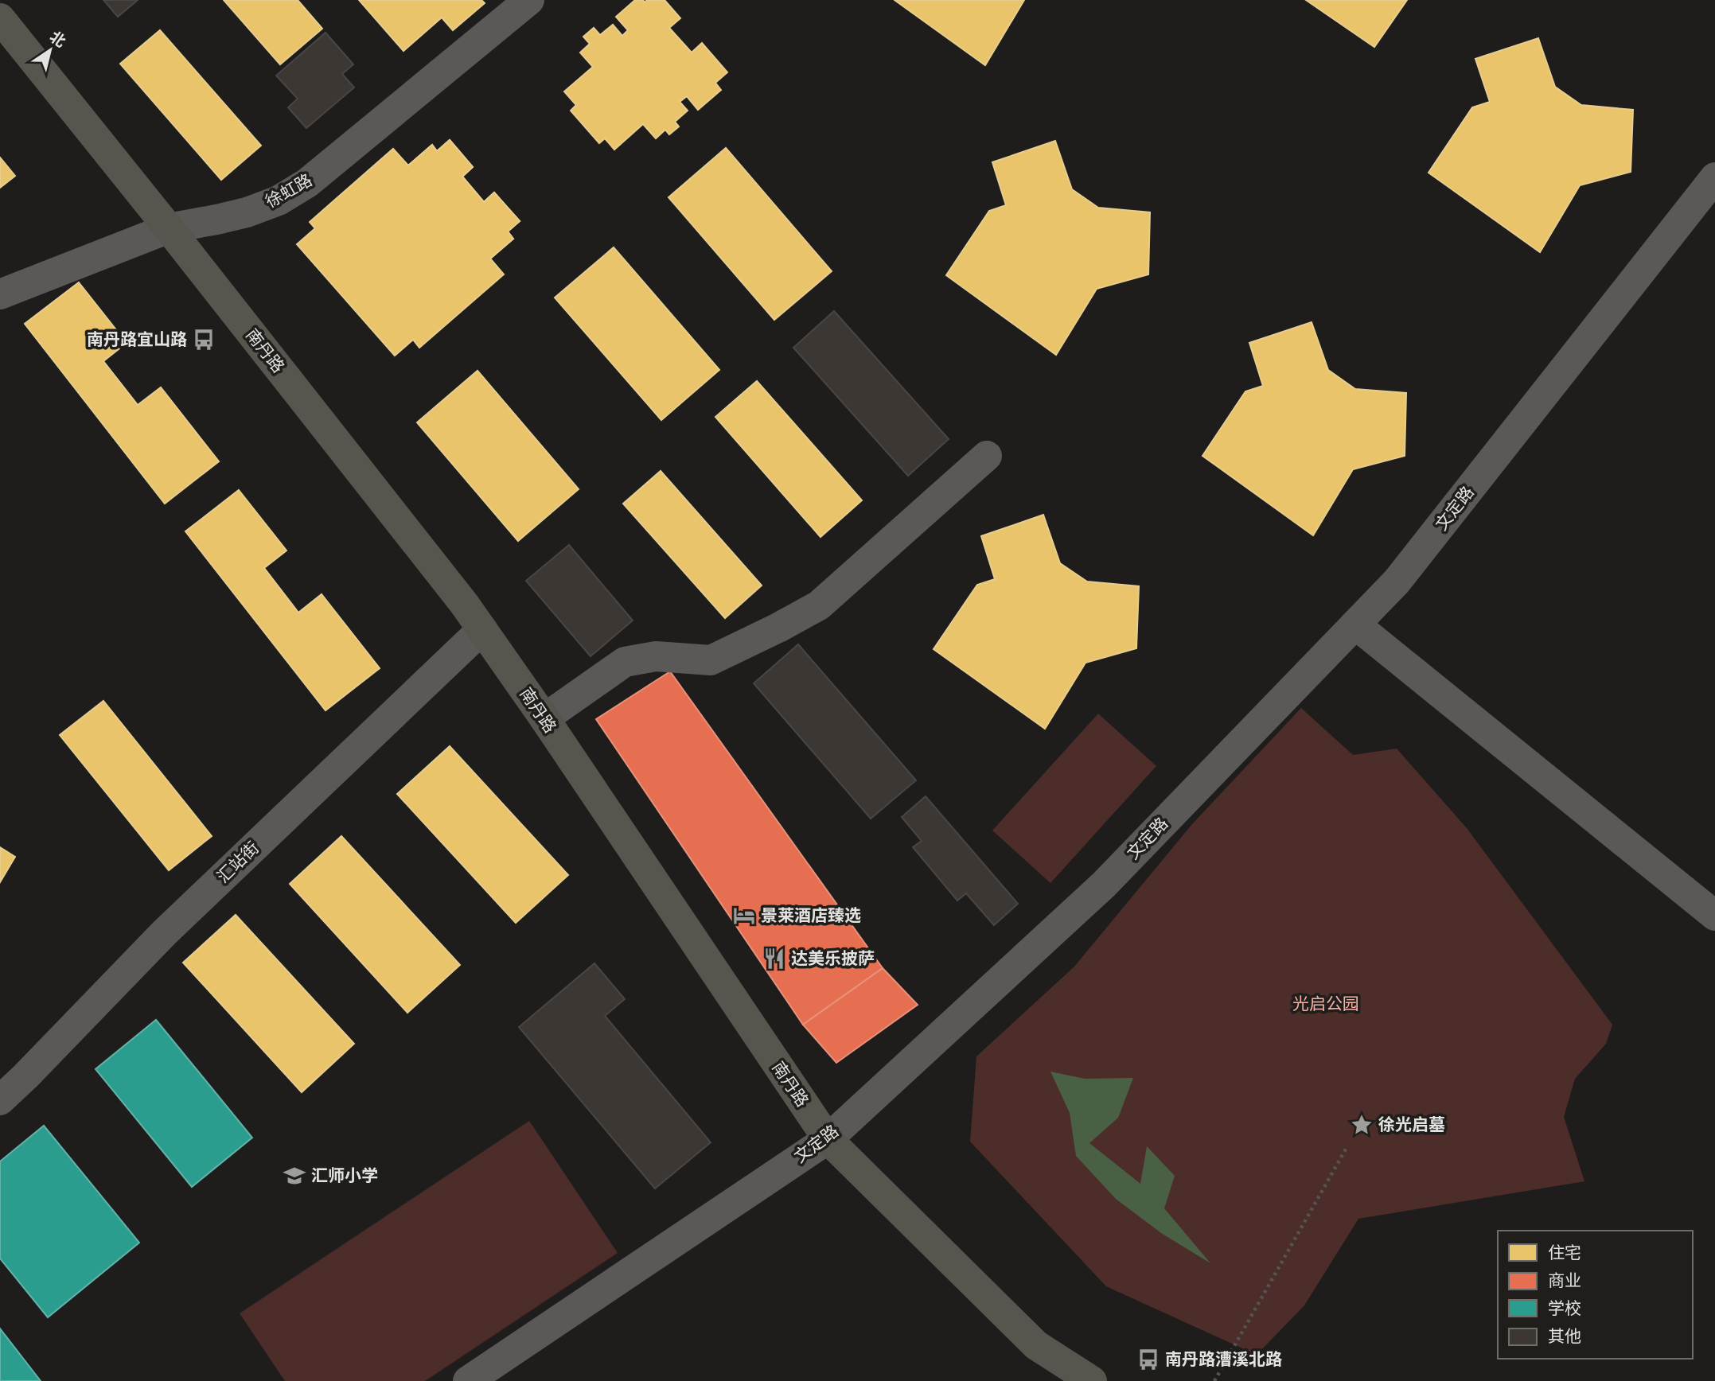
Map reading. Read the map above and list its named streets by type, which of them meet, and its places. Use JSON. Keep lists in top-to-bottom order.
{
  "streets": {
    "main road": ["南丹路"],
    "street": ["徐虹路", "文定路", "汇站街"]
  },
  "crossings": [
    ["徐虹路", "南丹路"],
    ["南丹路", "文定路"],
    ["南丹路", "汇站街"]
  ],
  "parks": ["光启公园"],
  "places": {
    "bus stop": ["南丹路宜山路", "南丹路漕溪北路"],
    "hotel": ["景莱酒店臻选"],
    "restaurant": ["达美乐披萨"],
    "place": ["徐光启墓"],
    "school or university": ["汇师小学"]
  },
  "legend": [
    "住宅",
    "商业",
    "学校",
    "其他"
  ],
  "north": "top right"
}
